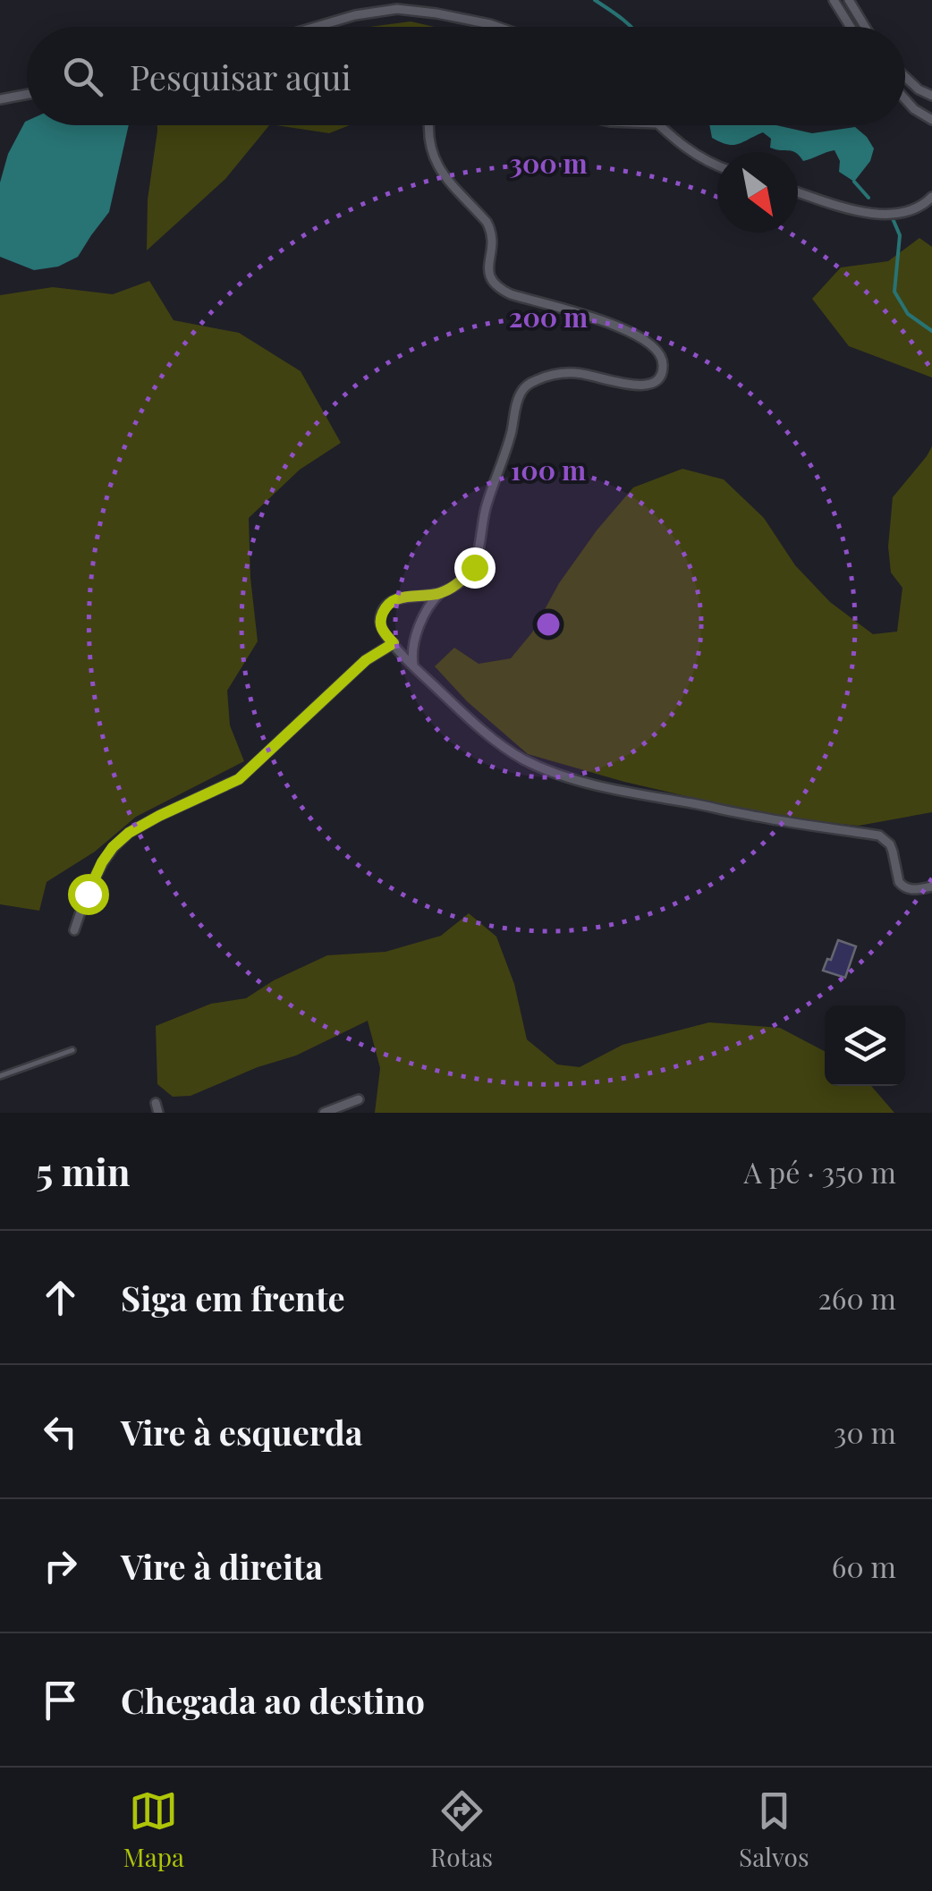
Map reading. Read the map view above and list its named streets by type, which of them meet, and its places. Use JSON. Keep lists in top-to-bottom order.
{
  "north": "bottom right",
  "page": {
    "search": "Pesquisar aqui",
    "heading": ["5 min", "A pé · 350 m"],
    "list": [
      ["Siga em frente", "260 m"],
      ["Vire à esquerda", "30 m"],
      ["Vire à direita", "60 m"],
      "Chegada ao destino"
    ],
    "nav": ["Mapa", "Rotas", "Salvos"]
  },
  "rings": ["300 m", "200 m", "100 m"]
}
